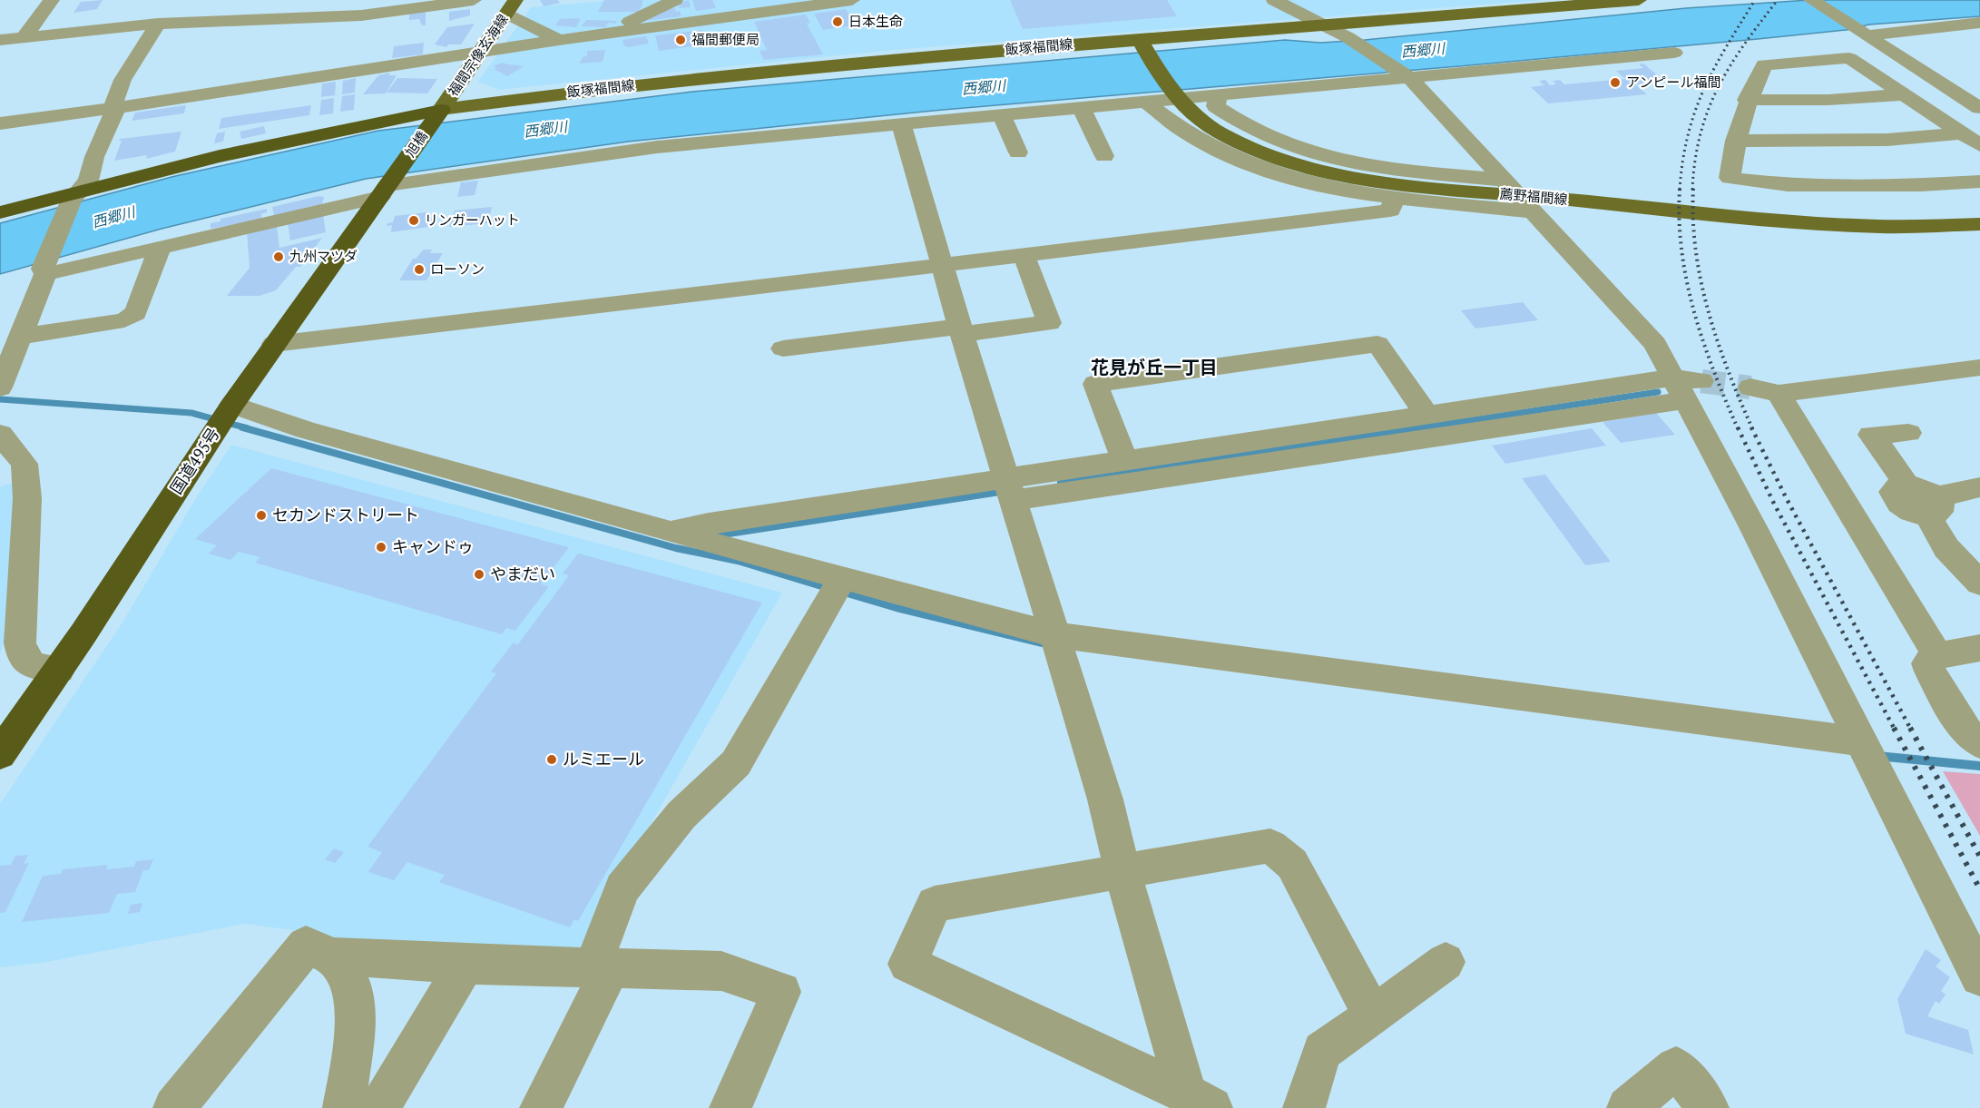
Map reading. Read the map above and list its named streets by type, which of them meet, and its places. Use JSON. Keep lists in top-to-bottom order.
{
  "streets": {
    "highway": ["旭橋", "国道495号"],
    "main road": ["飯塚福間線", "福間宗像玄海線", "薦野福間線"]
  },
  "crossings": [
    ["飯塚福間線", "福間宗像玄海線"],
    ["飯塚福間線", "旭橋"],
    ["飯塚福間線", "薦野福間線"],
    ["福間宗像玄海線", "旭橋"],
    ["旭橋", "国道495号"]
  ],
  "districts": ["花見が丘一丁目"],
  "water": ["西郷川"],
  "places": [
    "日本生命",
    "福間郵便局",
    "アンピール福間",
    "リンガーハット",
    "九州マツダ",
    "ローソン",
    "セカンドストリート",
    "キャンドゥ",
    "やまだい",
    "ルミエール"
  ]
}
